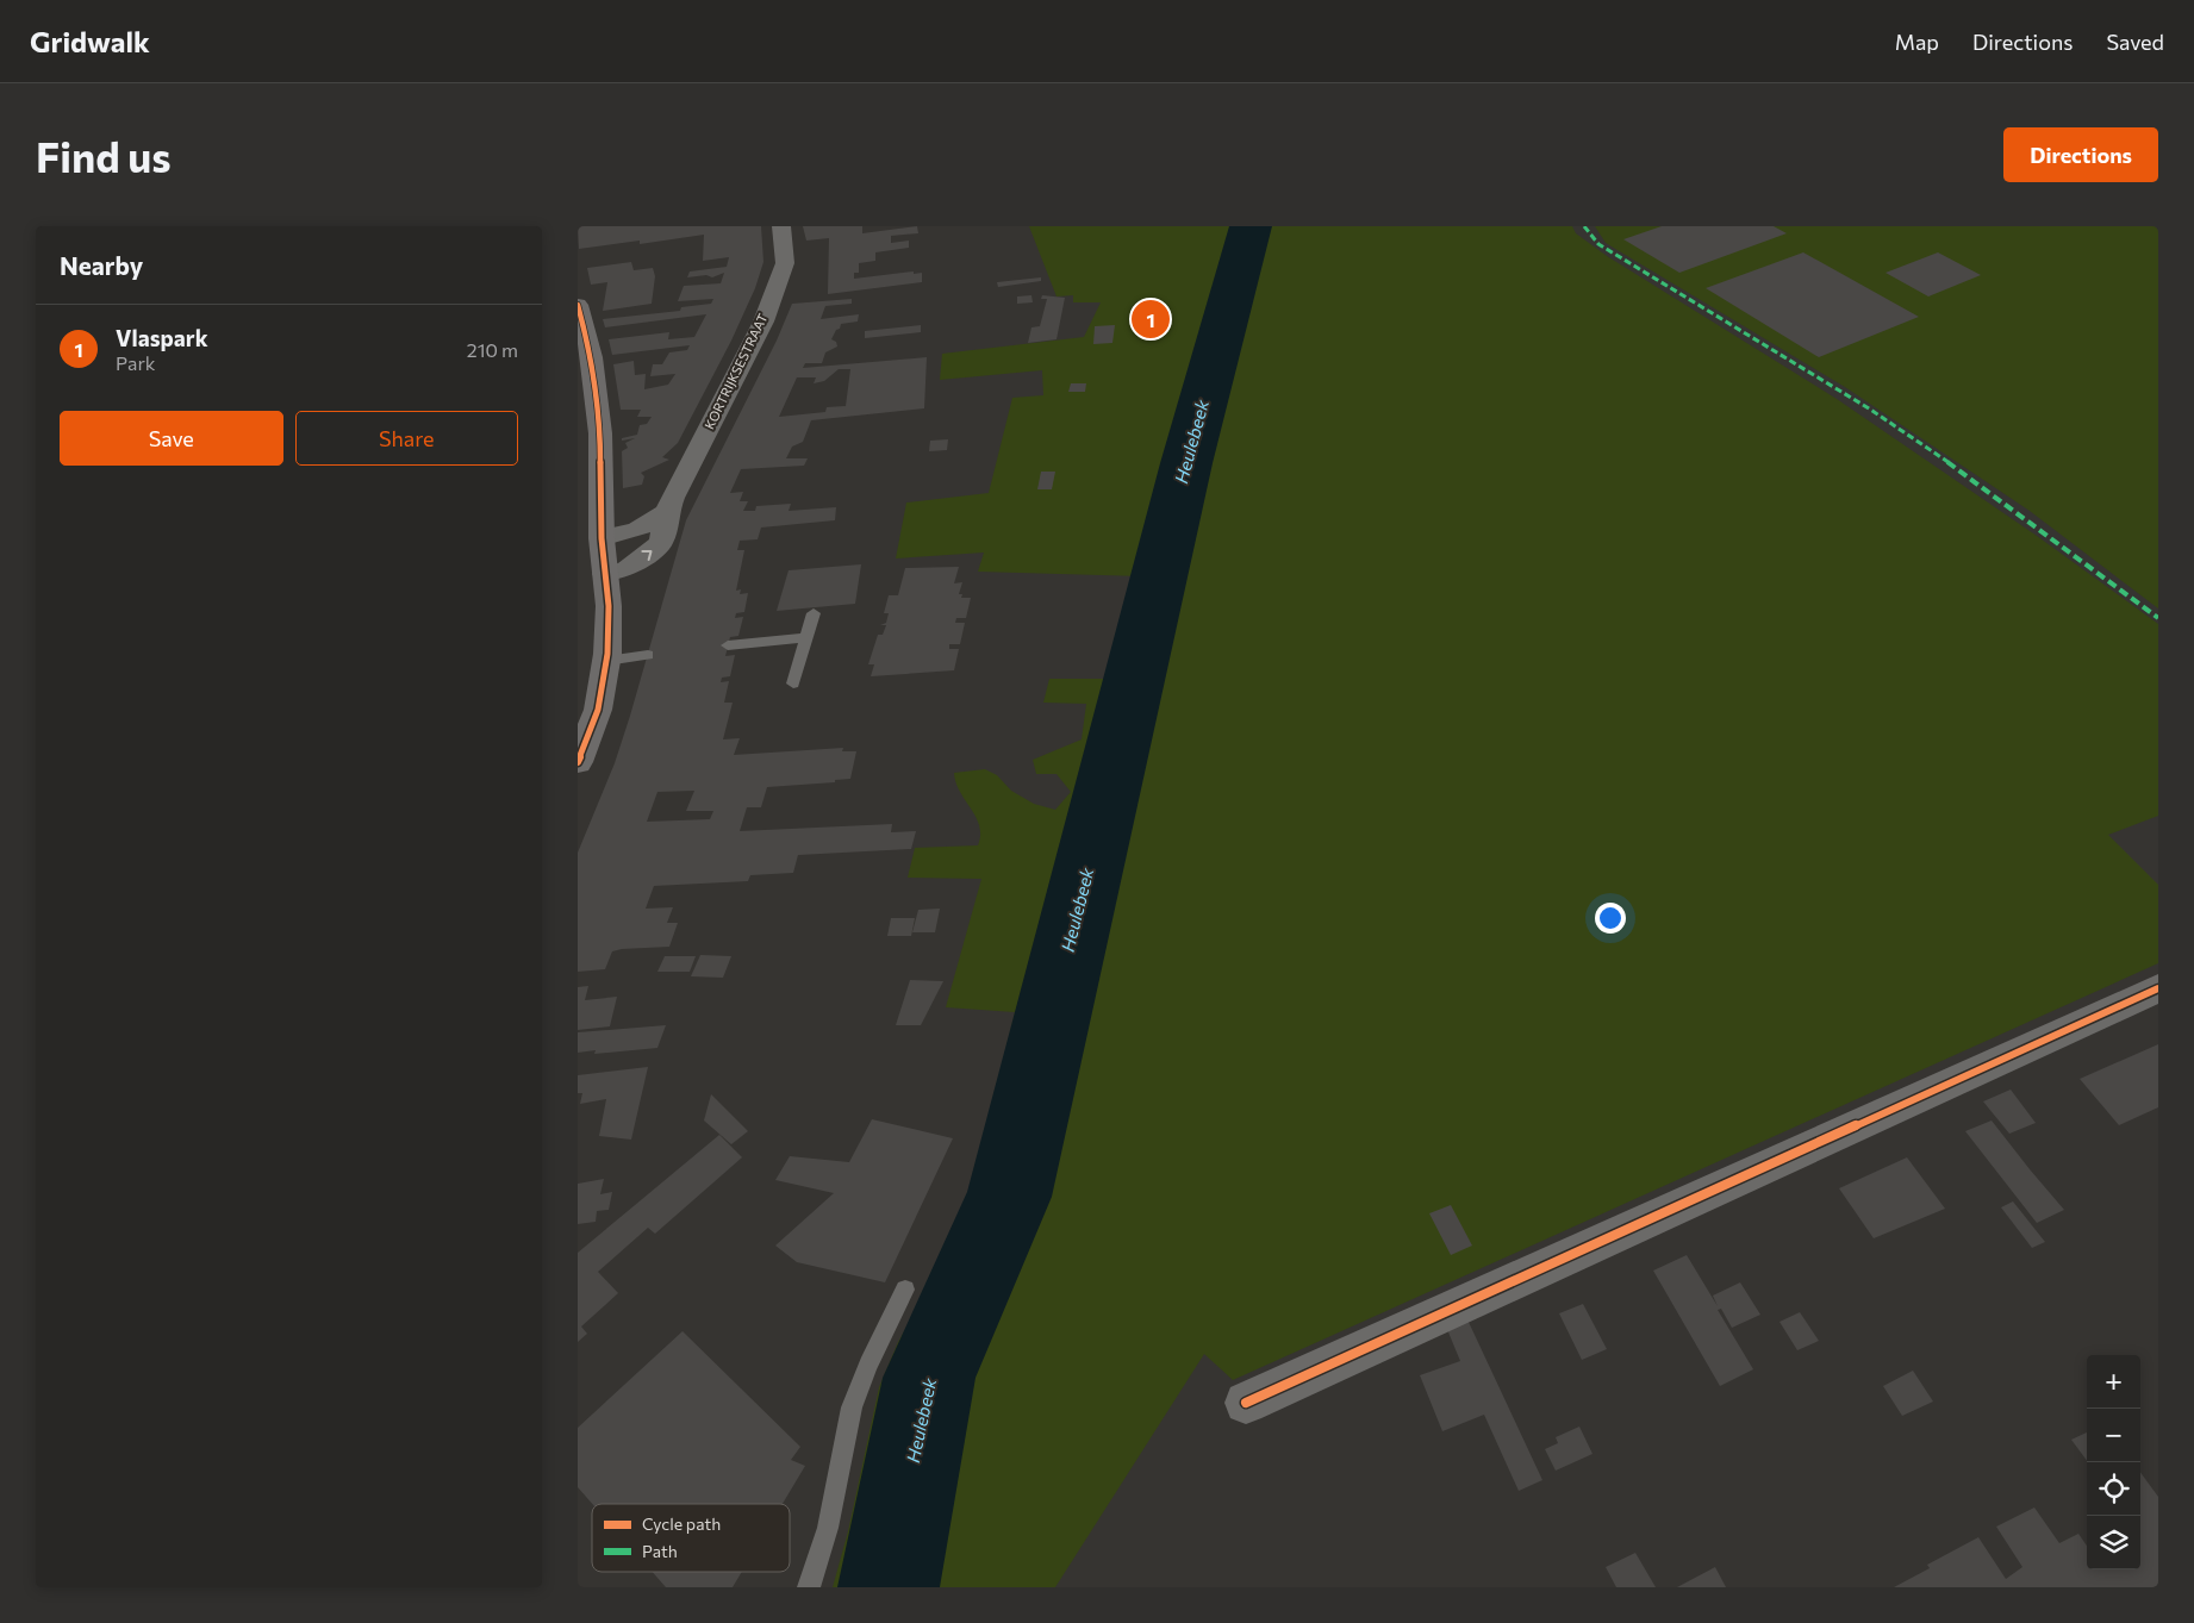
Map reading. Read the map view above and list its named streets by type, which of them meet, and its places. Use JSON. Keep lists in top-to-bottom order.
{
  "streets": {
    "street": ["KORTRIJKSESTRAAT"]
  },
  "water": ["Heulebeek"],
  "legend": ["Cycle path", "Path"],
  "page": {
    "header": "Gridwalk",
    "nav": ["Map", "Directions", "Saved"],
    "buttons": [
      "Directions",
      ["Save", "Share"]
    ],
    "title": "Find us",
    "heading": "Nearby",
    "pins": "1",
    "list": [
      {
        "mark": "1",
        "name": "Vlaspark",
        "note": "Park",
        "value": "210 m"
      }
    ],
    "map_buttons": ["+", "−"]
  }
}
